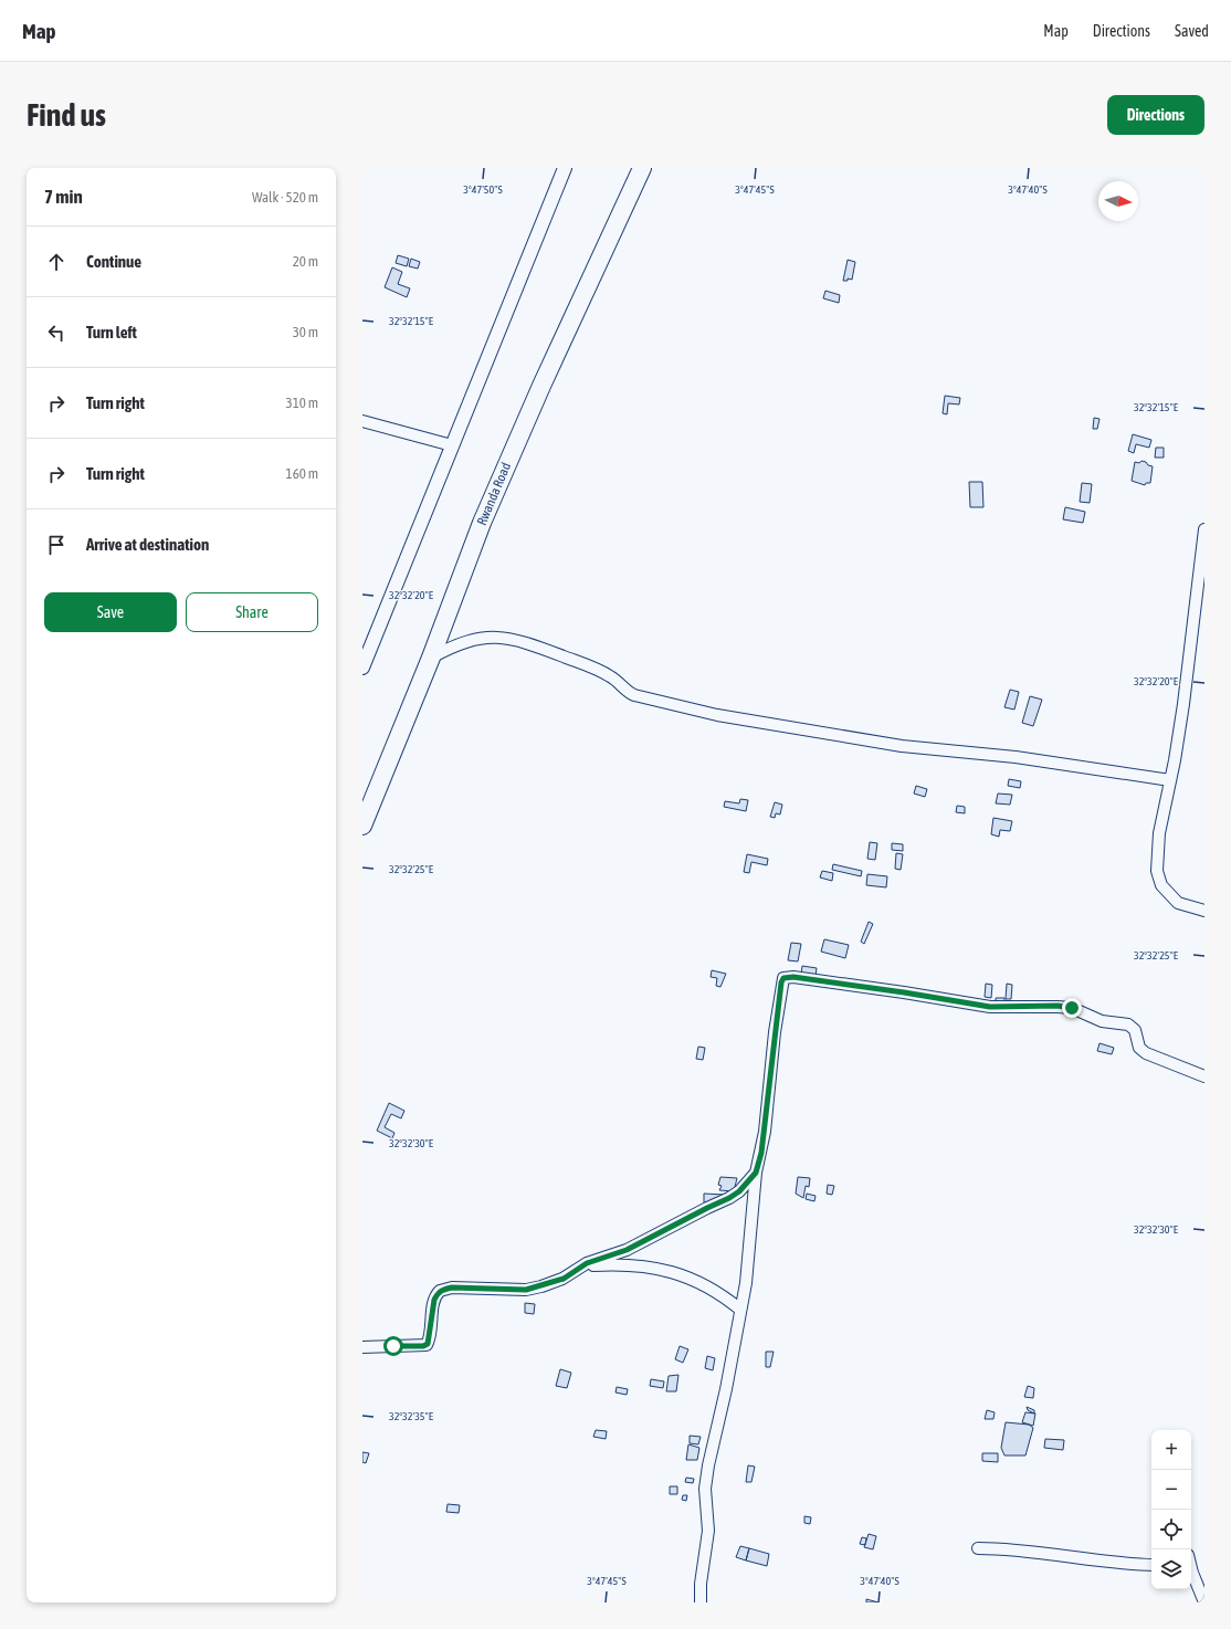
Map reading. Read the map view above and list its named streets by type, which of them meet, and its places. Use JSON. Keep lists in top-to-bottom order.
{
  "streets": {
    "highway": ["Rwanda Road"]
  },
  "north": "right",
  "page": {
    "header": "Map",
    "nav": ["Map", "Directions", "Saved"],
    "buttons": [
      "Directions",
      ["Save", "Share"]
    ],
    "title": "Find us",
    "heading": ["7 min", "Walk · 520 m"],
    "list": [
      ["Continue", "20 m"],
      ["Turn left", "30 m"],
      ["Turn right", "310 m"],
      ["Turn right", "160 m"],
      "Arrive at destination"
    ],
    "map_buttons": ["+", "−"]
  },
  "coordinates": [
    "3°47'50\"S",
    "3°47'45\"S",
    "3°47'40\"S",
    "32°32'15\"E",
    "32°32'20\"E",
    "32°32'25\"E",
    "32°32'30\"E",
    "32°32'35\"E"
  ]
}
